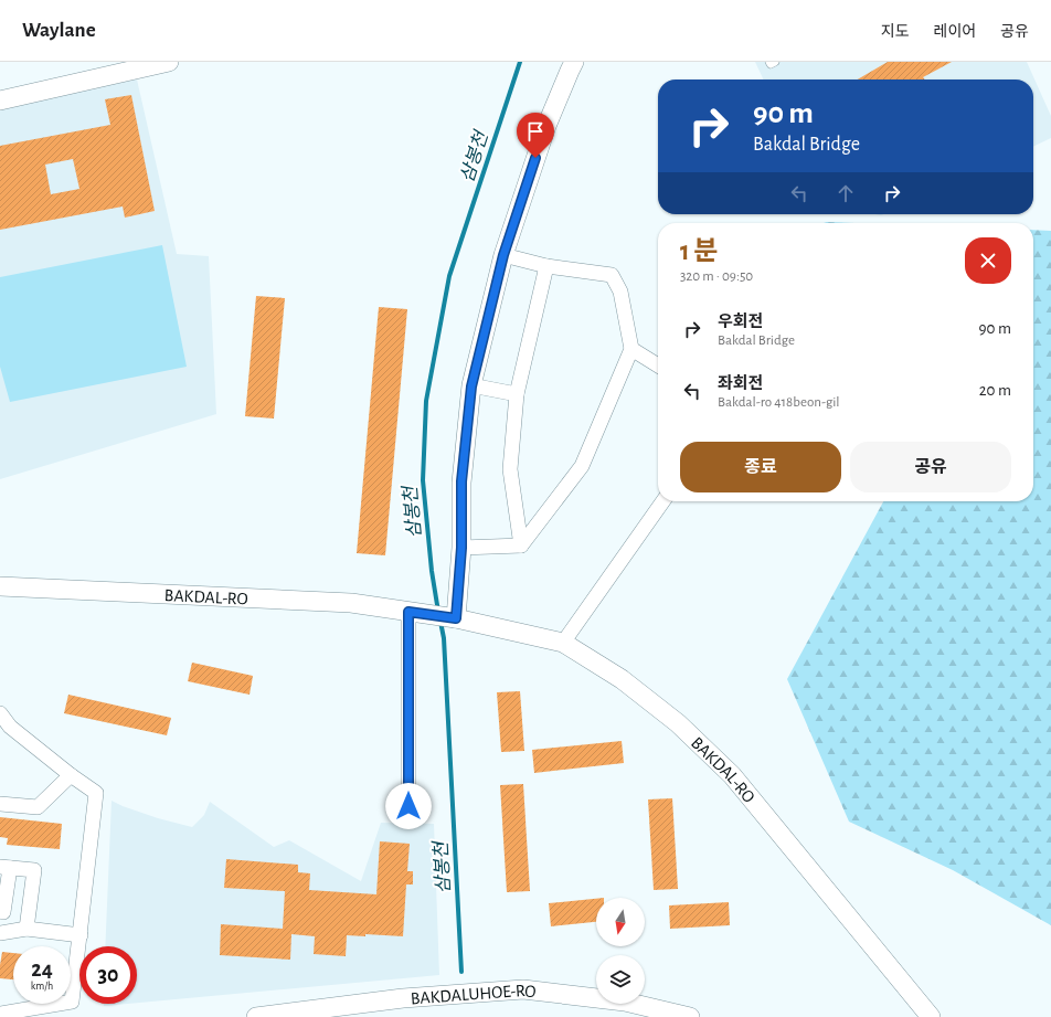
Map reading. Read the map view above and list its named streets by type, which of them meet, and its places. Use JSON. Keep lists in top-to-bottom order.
{
  "streets": {
    "street": ["BAKDAL-RO", "BAKDALUHOE-RO"]
  },
  "water": ["삼봉천"],
  "north": "bottom",
  "page": {
    "header": "Waylane",
    "nav": ["지도", "레이어", "공유"],
    "turn": ["90 m", "Bakdal Bridge"],
    "heading": ["1 분", "320 m · 09:50"],
    "list": [
      {
        "name": "우회전",
        "note": "Bakdal Bridge",
        "value": "90 m"
      },
      {
        "name": "좌회전",
        "note": "Bakdal-ro 418beon-gil",
        "value": "20 m"
      }
    ],
    "buttons": ["종료", "공유"],
    "speed": "24 km/h",
    "limit": "30"
  }
}
